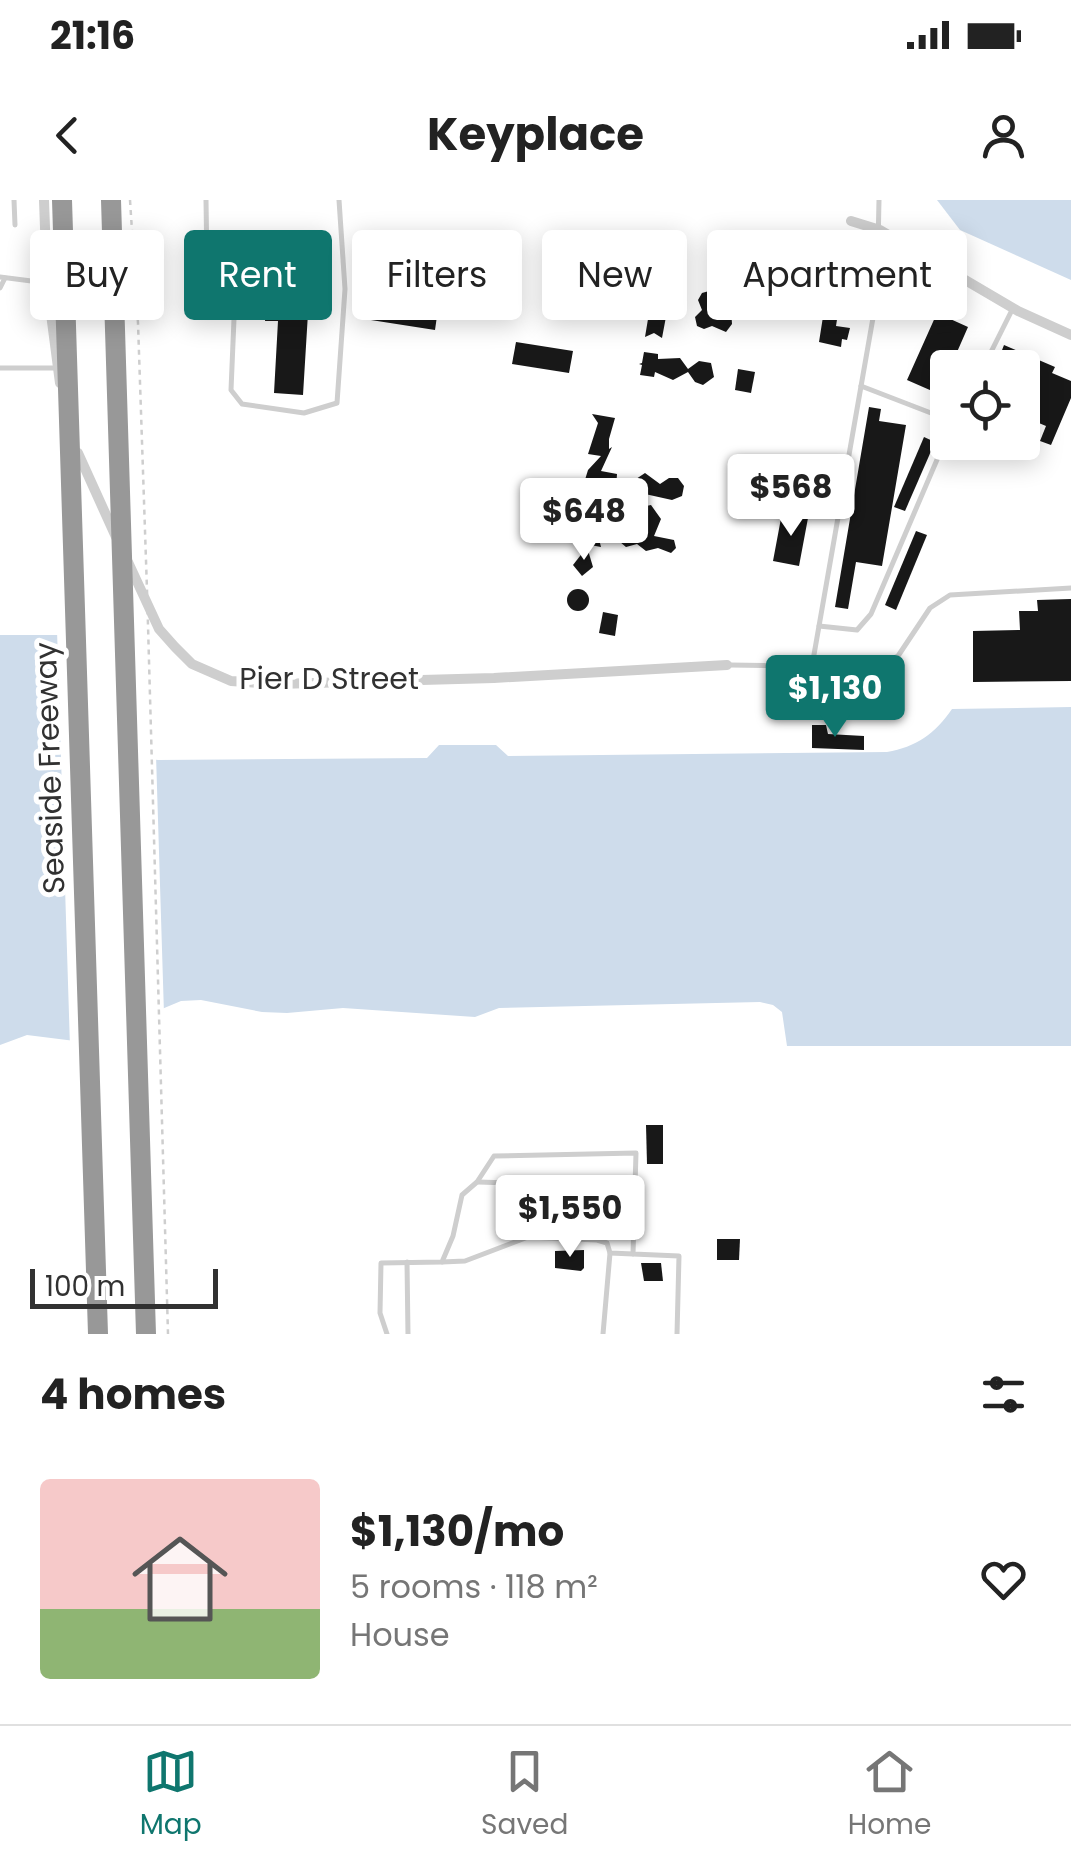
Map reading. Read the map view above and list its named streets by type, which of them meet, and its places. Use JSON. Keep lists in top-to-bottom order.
{
  "streets": {
    "highway": ["Seaside Freeway"],
    "street": ["Pier D Street"]
  },
  "scale_bar": "100 m",
  "page": {
    "status": "21:16",
    "header": "Keyplace",
    "chip": [
      "Buy",
      "Rent",
      "Filters",
      "New",
      "Apartment"
    ],
    "price": [
      "$568",
      "$648",
      "$1,130",
      "$1,550"
    ],
    "scale": "100 m",
    "heading": "4 homes",
    "list": [
      {
        "name": "$1,130/mo",
        "note": "5 rooms · 118 m² · House"
      }
    ],
    "tabs": ["Map", "Saved", "Home"]
  }
}
